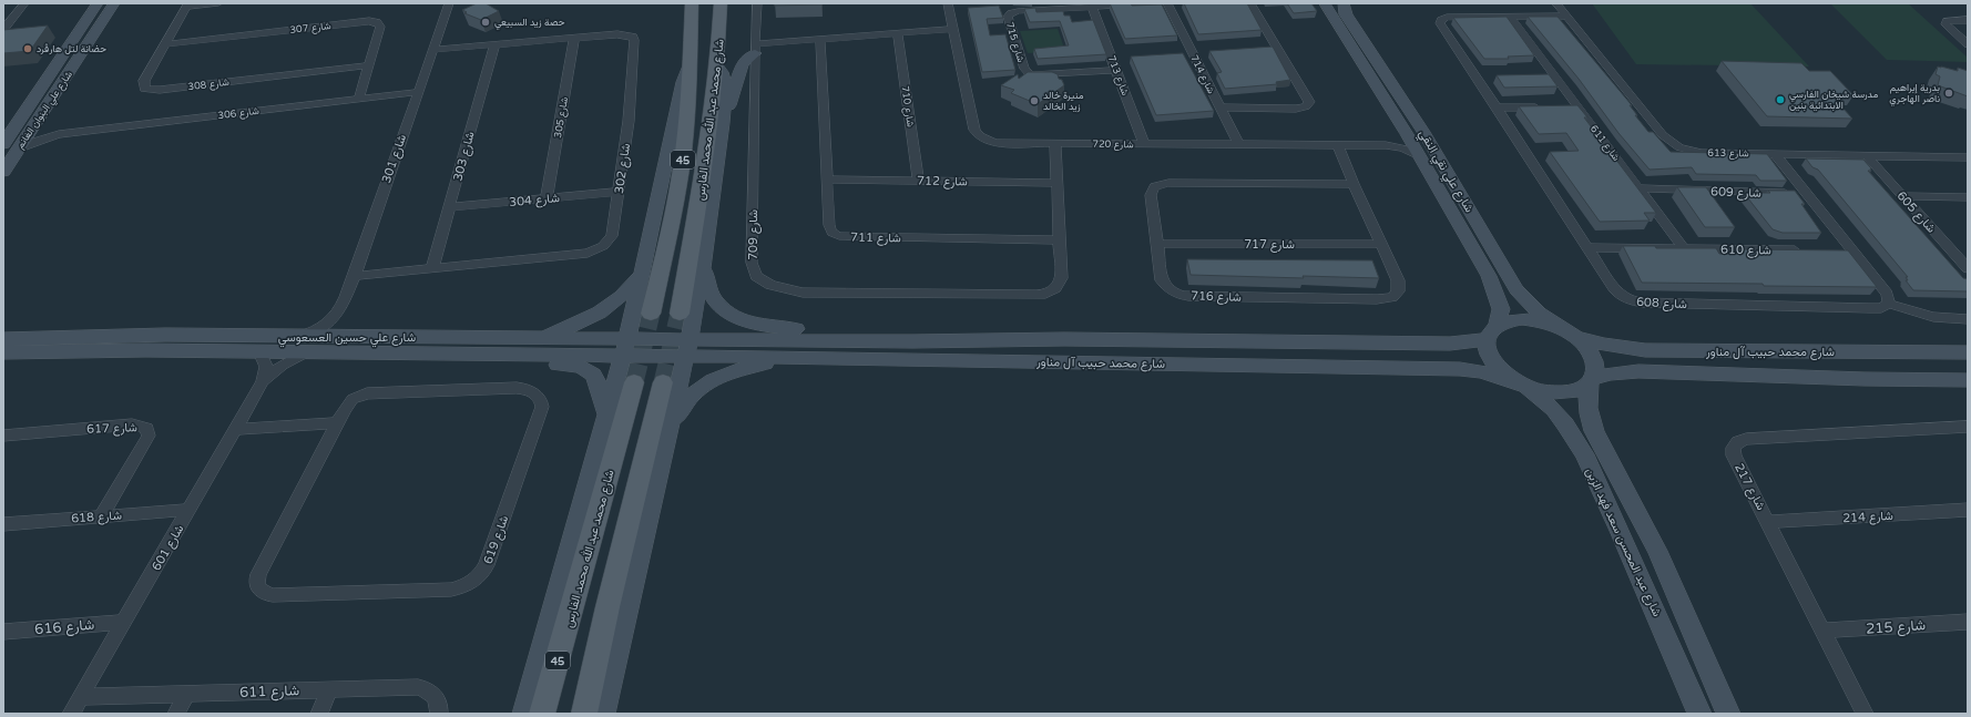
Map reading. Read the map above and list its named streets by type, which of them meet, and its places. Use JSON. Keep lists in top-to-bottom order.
{
  "streets": {
    "main road": ["شارع محمد عبد الله محمد الفارس", "45"],
    "street": [
      "شارع 307",
      "شارع 715",
      "شارع 714",
      "شارع 713",
      "شارع 308",
      "شارع 710",
      "شارع علي البنوان الغانم",
      "شارع 306",
      "شارع 305",
      "شارع 611",
      "شارع 720",
      "شارع 613",
      "شارع 303",
      "شارع 301",
      "شارع 302",
      "شارع علي نقي النقي",
      "شارع 712",
      "شارع 609",
      "شارع 304",
      "شارع 605",
      "شارع 709",
      "شارع 711",
      "شارع 717",
      "شارع 610",
      "شارع 716",
      "شارع 608",
      "شارع علي حسين العسعوسي",
      "شارع محمد حبيب آل مناور",
      "شارع 617",
      "شارع 217",
      "شارع 618",
      "شارع 214",
      "شارع 619",
      "شارع عبد المحسن سعد فهد الزبن",
      "شارع 601",
      "شارع 616",
      "شارع 215"
    ]
  },
  "crossings": [
    ["شارع 307", "شارع 308"],
    ["شارع 307", "شارع 306"],
    ["شارع 715", "شارع 713"],
    ["شارع 714", "شارع 720"],
    ["شارع 713", "شارع 720"],
    ["شارع 710", "شارع 712"],
    ["شارع علي البنوان الغانم", "شارع 306"],
    ["شارع 306", "شارع 301"],
    ["شارع 305", "شارع 302"],
    ["شارع 305", "شارع 304"],
    ["شارع 611", "شارع 609"],
    ["شارع 611", "شارع 610"],
    ["شارع 611", "شارع 608"],
    ["شارع 611", "شارع 601"],
    ["شارع 720", "شارع علي نقي النقي"],
    ["شارع 720", "شارع 709"],
    ["شارع 720", "شارع 716"],
    ["شارع 613", "شارع 605"],
    ["شارع 613", "شارع 608"],
    ["شارع 303", "شارع 302"],
    ["شارع 303", "شارع 304"],
    ["شارع 301", "شارع 302"],
    ["شارع 301", "شارع علي حسين العسعوسي"],
    ["شارع 302", "شارع 304"],
    ["شارع علي نقي النقي", "شارع محمد حبيب آل مناور"],
    ["شارع علي نقي النقي", "شارع عبد المحسن سعد فهد الزبن"],
    ["شارع 712", "شارع 709"],
    ["شارع 712", "شارع 711"],
    ["شارع 709", "شارع 711"],
    ["شارع 717", "شارع 716"],
    ["شارع 610", "شارع 608"],
    ["شارع علي حسين العسعوسي", "شارع محمد حبيب آل مناور"],
    ["شارع علي حسين العسعوسي", "شارع 601"],
    ["شارع محمد حبيب آل مناور", "شارع عبد المحسن سعد فهد الزبن"],
    ["شارع 617", "شارع 618"],
    ["شارع 217", "شارع 214"],
    ["شارع 217", "شارع 215"],
    ["شارع 618", "شارع 601"],
    ["شارع 601", "شارع 616"]
  ],
  "places": [
    "حصة زيد السبيعي",
    "حضانة لتل هارڤرد",
    "بدرية إبراهيم ناصر الهاجري",
    "مدرسة شيخان الفارسي الابتدائية بنين",
    "منيرة خالد زيد الخالد"
  ]
}
